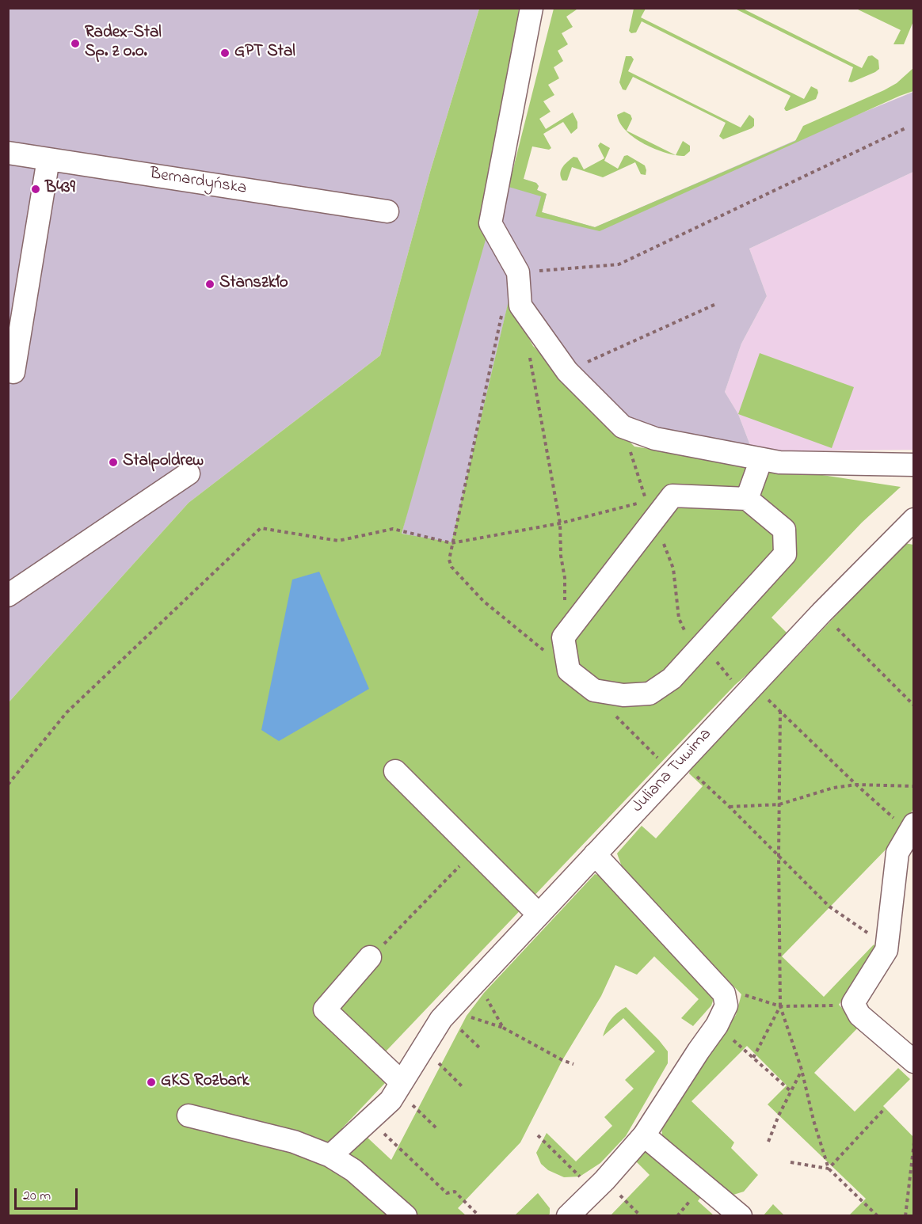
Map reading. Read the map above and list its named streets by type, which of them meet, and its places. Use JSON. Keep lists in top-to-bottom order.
{
  "streets": {
    "street": ["Bernardyńska", "Juliana Tuwima"]
  },
  "places": [
    "Radex-Stal Sp. z o.o.",
    "GPT Stal",
    "B439",
    "Stanszkło",
    "Stalpoldrew",
    "GKS Rozbark"
  ],
  "scale_bar": "20 m"
}
